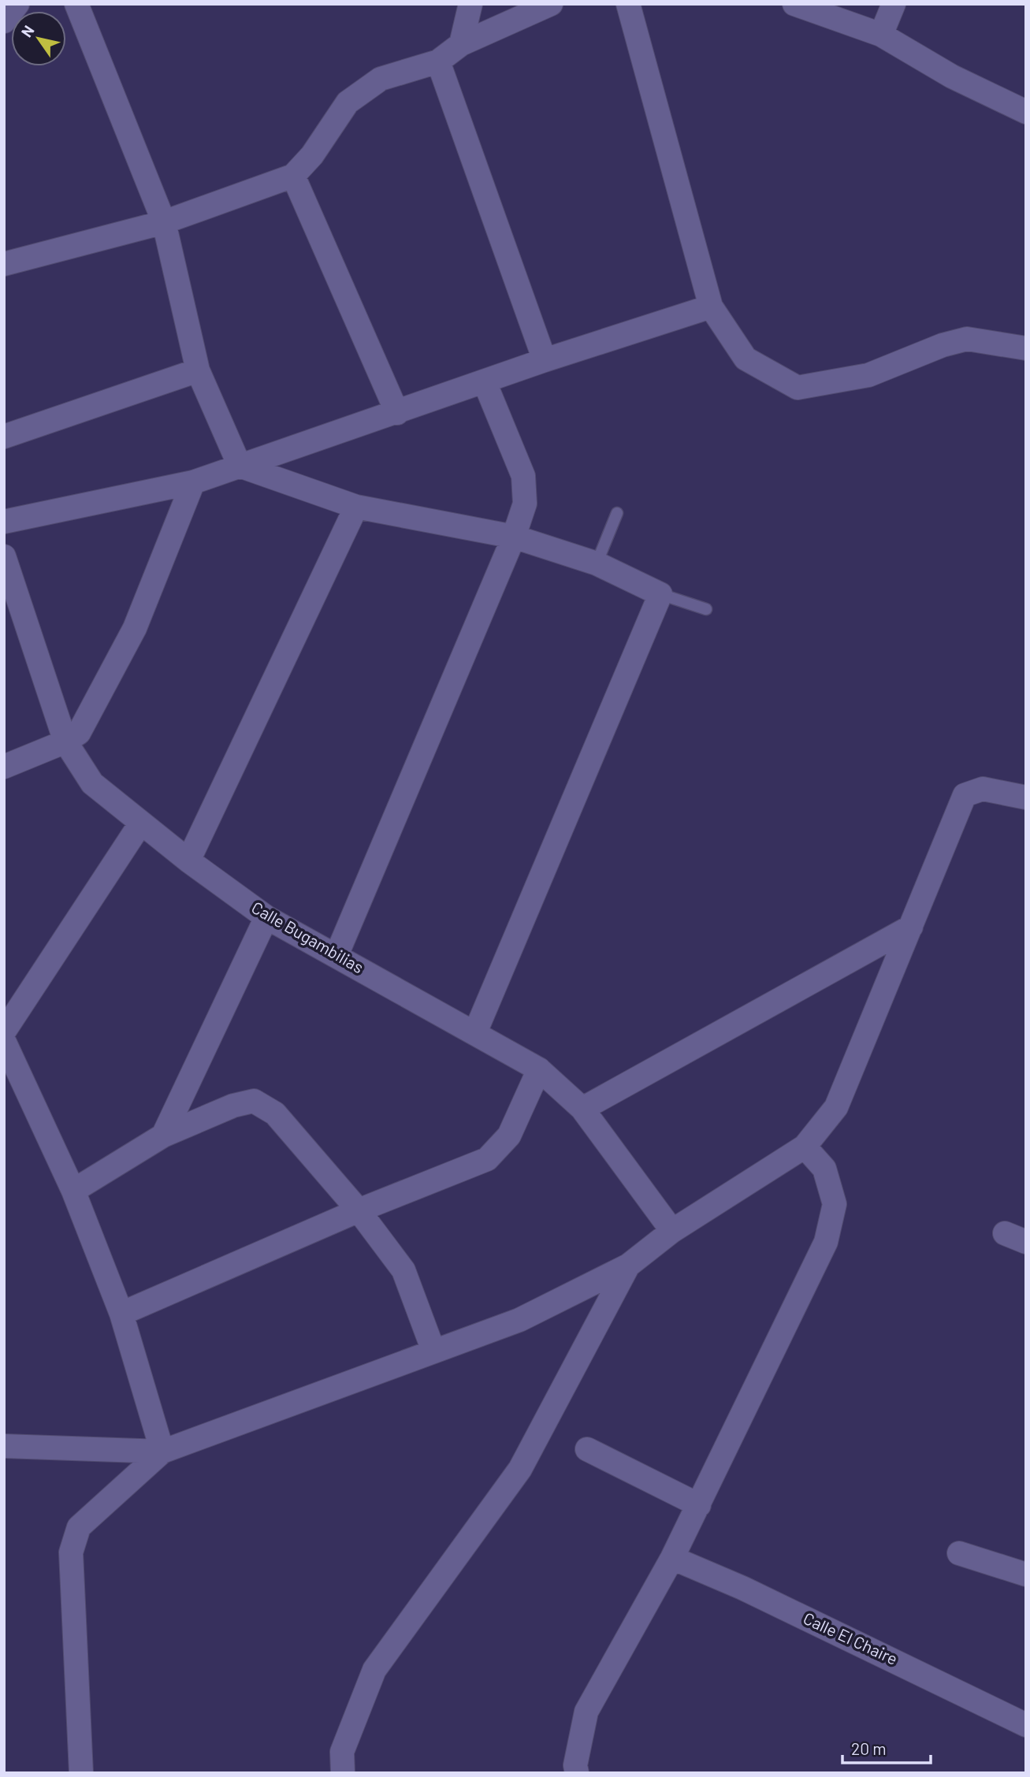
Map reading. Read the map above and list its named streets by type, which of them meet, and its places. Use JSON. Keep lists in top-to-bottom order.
{
  "streets": {
    "street": ["Calle Bugambilias", "Calle El Chaire"]
  },
  "scale_bar": "20 m",
  "north": "top left"
}
